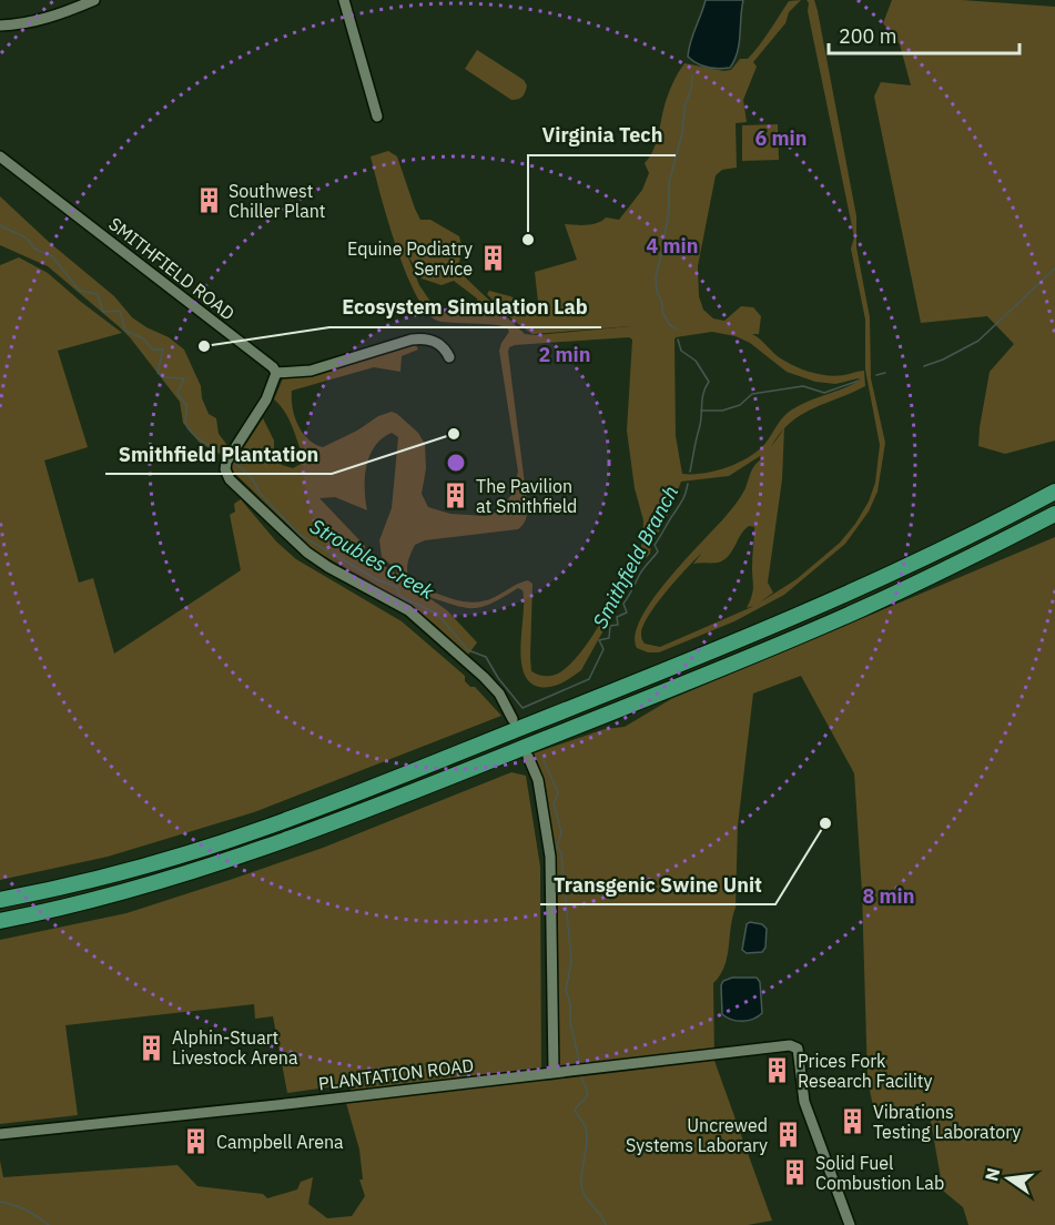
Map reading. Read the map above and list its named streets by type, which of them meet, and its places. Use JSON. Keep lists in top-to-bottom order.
{
  "streets": {
    "street": ["SMITHFIELD ROAD", "PLANTATION ROAD"]
  },
  "water": ["Smithfield Branch", "Stroubles Creek"],
  "places": {
    "building": [
      "Southwest Chiller Plant",
      "Equine Podiatry Service",
      "The Pavilion at Smithfield",
      "Alphin-Stuart Livestock Arena",
      "Prices Fork Research Facility",
      "Vibrations Testing Laboratory",
      "Uncrewed Systems Laborary",
      "Campbell Arena",
      "Solid Fuel Combustion Lab"
    ],
    "other": [
      "Virginia Tech",
      "Ecosystem Simulation Lab",
      "Smithfield Plantation",
      "Transgenic Swine Unit"
    ]
  },
  "scale_bar": "200 m",
  "north": "left",
  "rings": [
    "6 min",
    "4 min",
    "2 min",
    "8 min"
  ]
}
